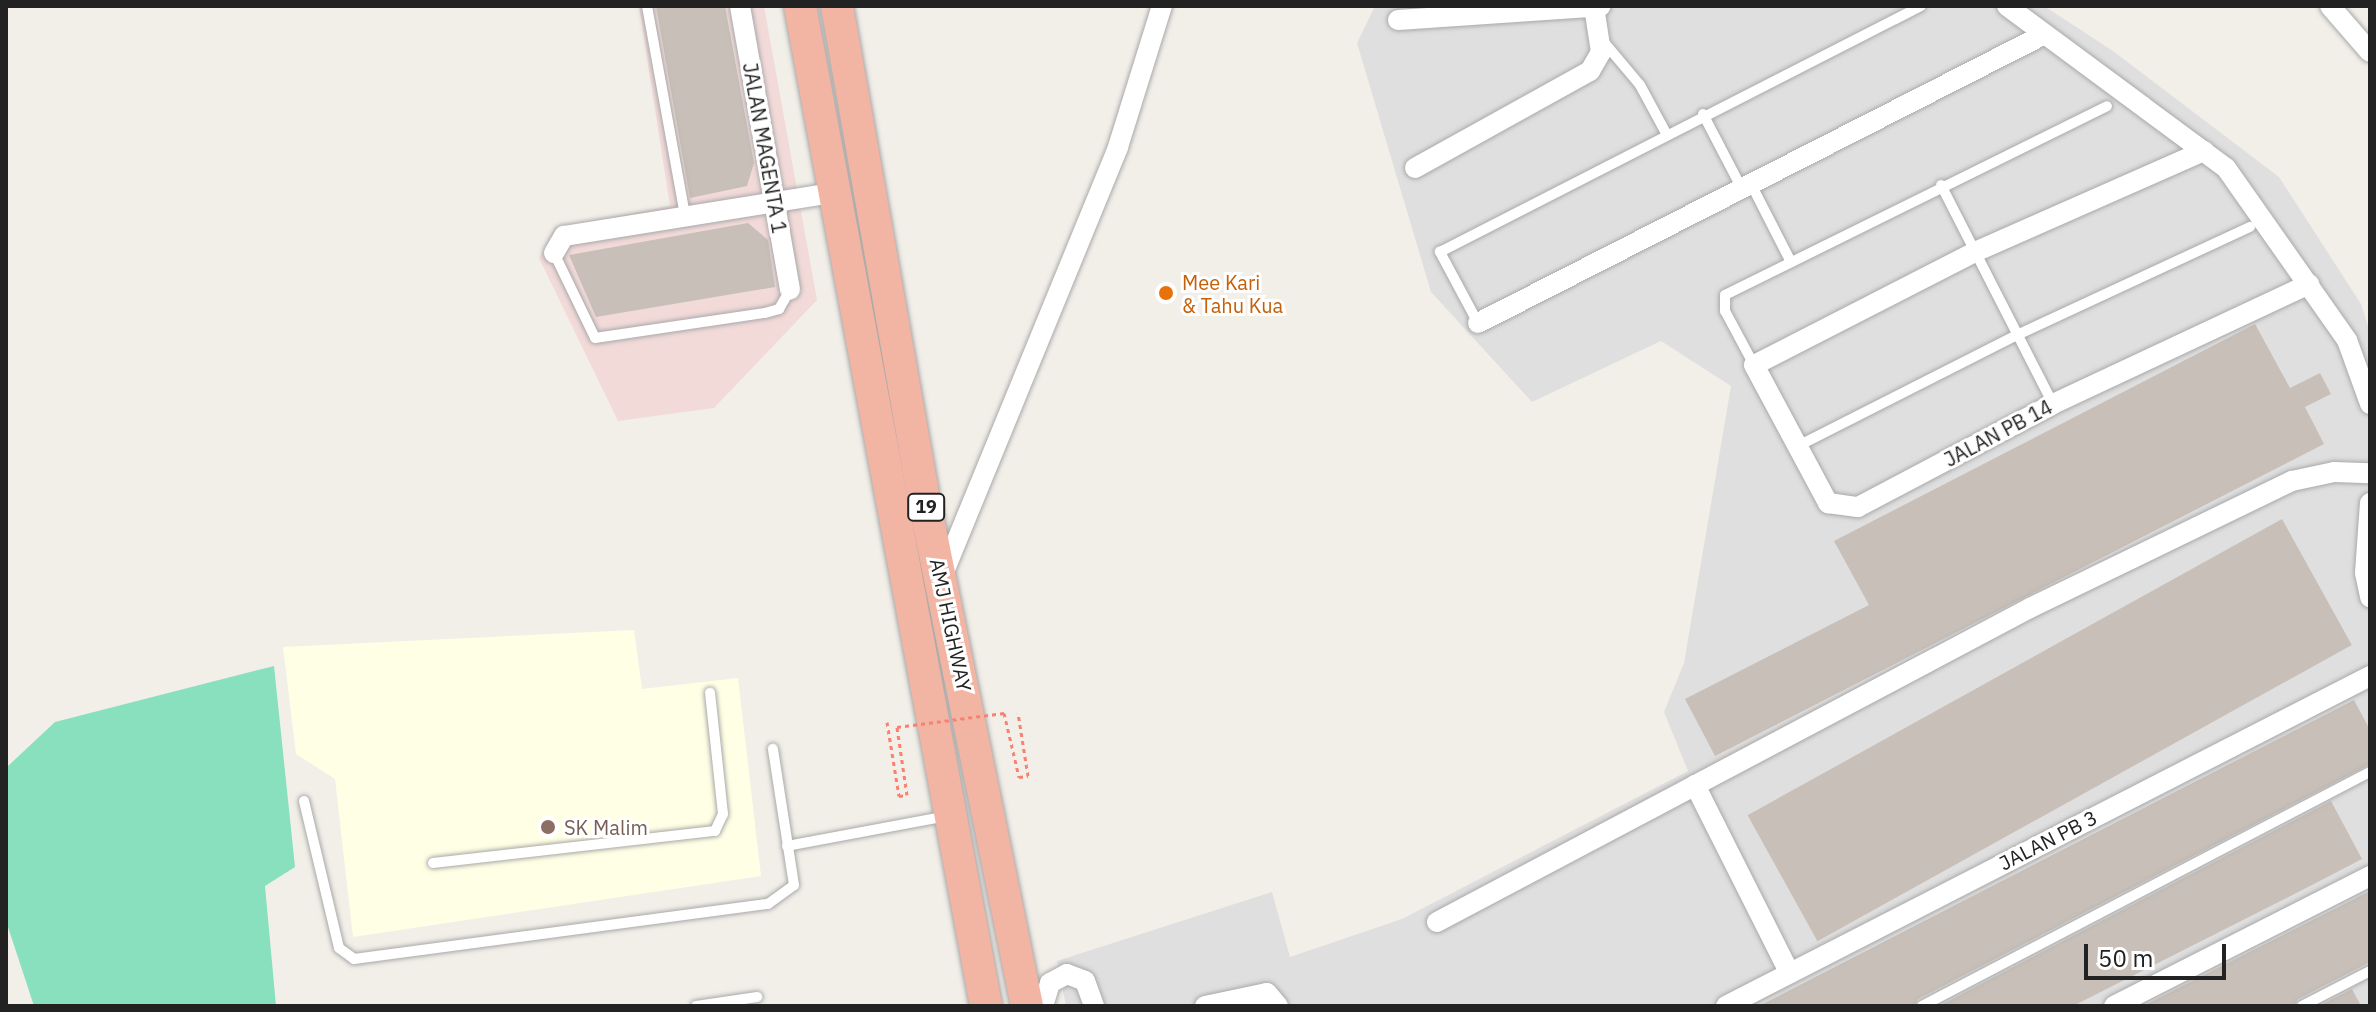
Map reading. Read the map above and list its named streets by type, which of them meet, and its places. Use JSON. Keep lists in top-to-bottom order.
{
  "streets": {
    "highway": ["19", "AMJ HIGHWAY"],
    "street": ["JALAN MAGENTA 1", "JALAN PB 14", "JALAN PB 3"]
  },
  "places": ["Mee Kari & Tahu Kua", "SK Malim"],
  "scale_bar": "50 m"
}
